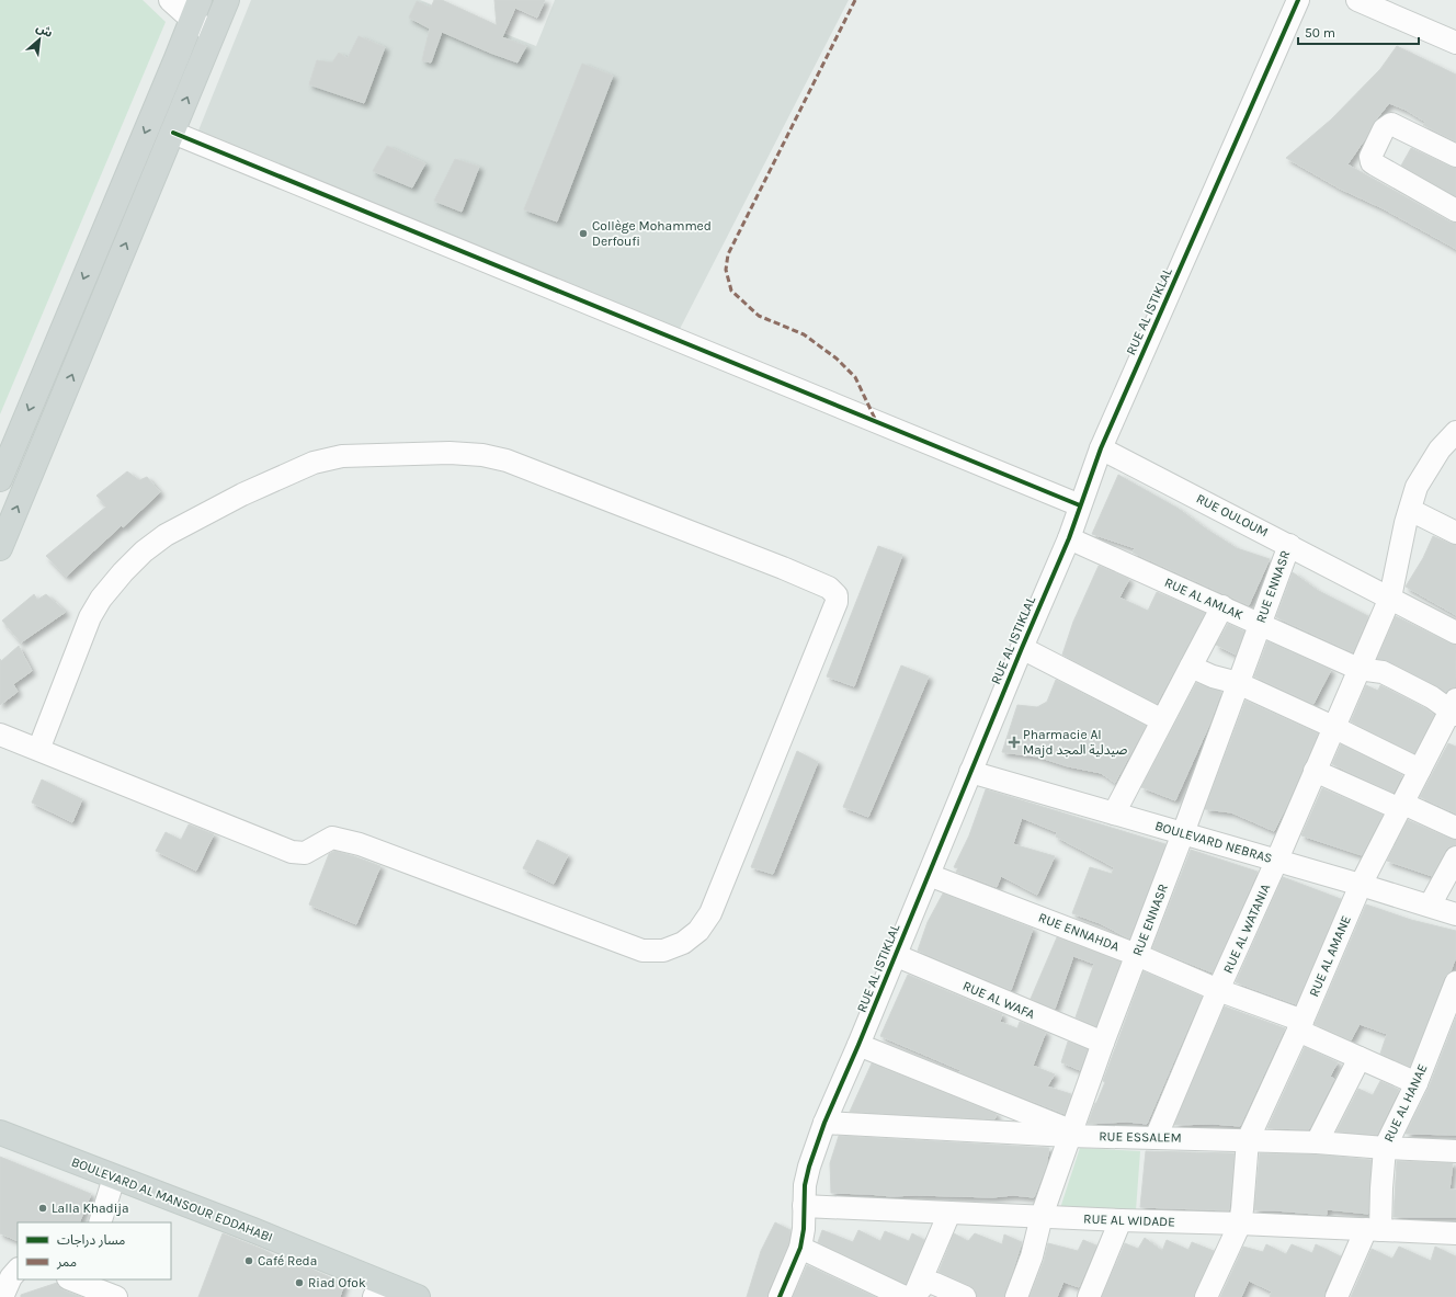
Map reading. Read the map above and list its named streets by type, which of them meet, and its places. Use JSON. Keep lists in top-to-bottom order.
{
  "streets": {
    "main road": ["BOULEVARD AL MANSOUR EDDAHABI"],
    "street": [
      "RUE AL ISTIKLAL",
      "RUE OULOUM",
      "RUE ENNASR",
      "RUE AL AMLAK",
      "BOULEVARD NEBRAS",
      "RUE AL WATANIA",
      "RUE ENNAHDA",
      "RUE AL AMANE",
      "RUE AL WAFA",
      "RUE AL HANAE",
      "RUE ESSALEM",
      "RUE AL WIDADE"
    ]
  },
  "crossings": [
    ["RUE AL ISTIKLAL", "RUE OULOUM"],
    ["RUE AL ISTIKLAL", "RUE AL AMLAK"],
    ["RUE AL ISTIKLAL", "BOULEVARD NEBRAS"],
    ["RUE AL ISTIKLAL", "RUE ENNAHDA"],
    ["RUE AL ISTIKLAL", "RUE AL WAFA"],
    ["RUE AL ISTIKLAL", "RUE ESSALEM"],
    ["RUE AL ISTIKLAL", "RUE AL WIDADE"],
    ["RUE OULOUM", "RUE ENNASR"],
    ["RUE OULOUM", "RUE AL WATANIA"],
    ["RUE ENNASR", "RUE AL AMLAK"],
    ["RUE ENNASR", "BOULEVARD NEBRAS"],
    ["RUE ENNASR", "RUE ENNAHDA"],
    ["RUE ENNASR", "RUE AL WAFA"],
    ["RUE ENNASR", "RUE ESSALEM"],
    ["RUE ENNASR", "RUE AL WIDADE"],
    ["RUE AL AMLAK", "RUE AL WATANIA"],
    ["RUE AL AMLAK", "RUE AL AMANE"],
    ["BOULEVARD NEBRAS", "RUE AL WATANIA"],
    ["BOULEVARD NEBRAS", "RUE AL AMANE"],
    ["RUE AL WATANIA", "RUE ENNAHDA"],
    ["RUE AL WATANIA", "RUE ESSALEM"],
    ["RUE ENNAHDA", "RUE AL AMANE"],
    ["RUE ENNAHDA", "RUE AL HANAE"],
    ["RUE AL AMANE", "RUE ESSALEM"],
    ["RUE AL AMANE", "RUE AL WIDADE"],
    ["RUE AL HANAE", "RUE ESSALEM"],
    ["RUE AL HANAE", "RUE AL WIDADE"]
  ],
  "places": {
    "other": [
      "Collège Mohammed Derfoufi",
      "Lalla Khadija",
      "Café Reda",
      "Riad Ofok"
    ],
    "health": ["Pharmacie Al Majd صيدلية المجد"]
  },
  "legend": ["مسار دراجات", "ممر"],
  "scale_bar": "50 m",
  "north": "top right"
}
